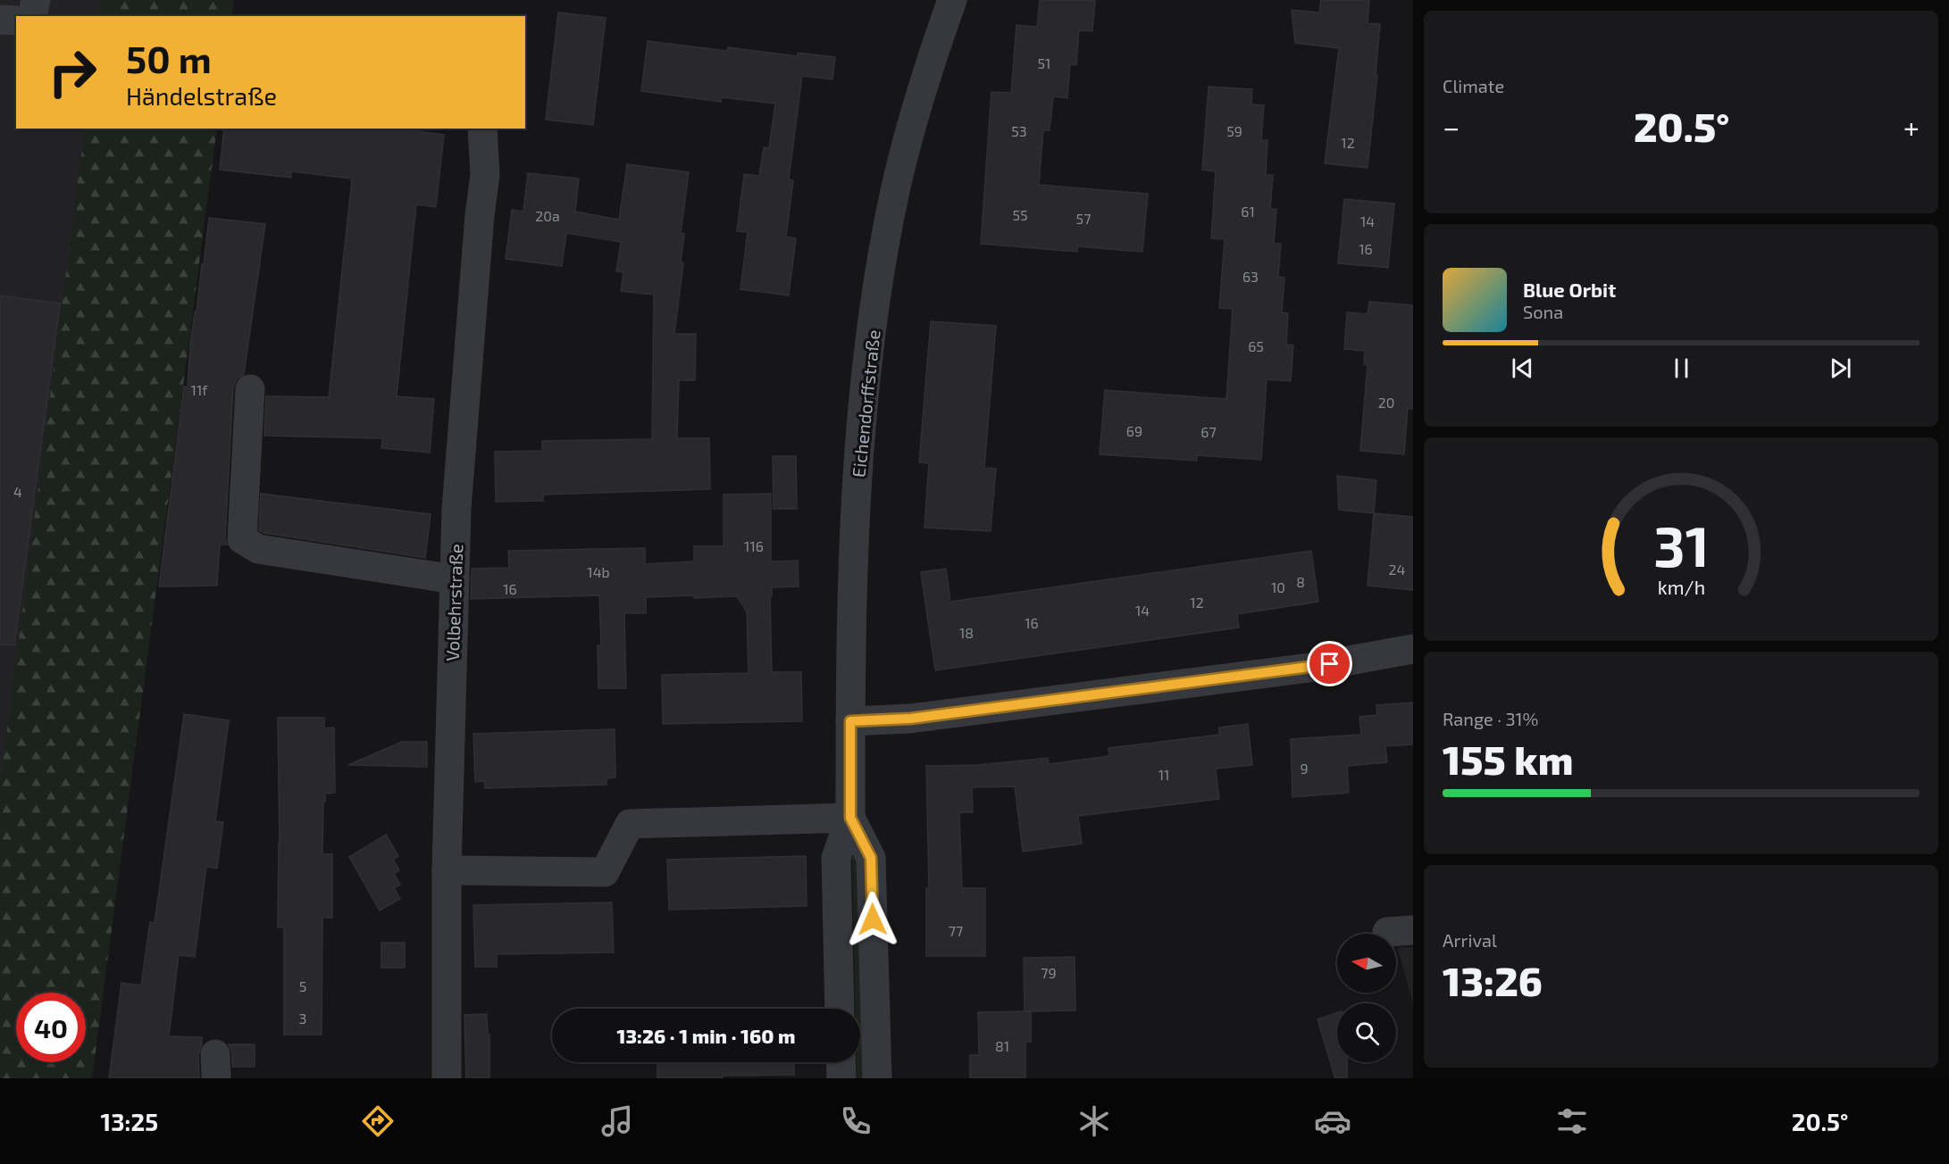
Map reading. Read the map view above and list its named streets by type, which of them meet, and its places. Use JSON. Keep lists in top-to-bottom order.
{
  "streets": {
    "street": ["Eichendorffstraße", "Volbehrstraße"]
  },
  "house_numbers": [
    "51",
    "53",
    "59",
    "12",
    "61",
    "55",
    "20a",
    "57",
    "14",
    "16",
    "63",
    "65",
    "11f",
    "20",
    "69",
    "67",
    "4",
    "116",
    "24",
    "14b",
    "8",
    "10",
    "16",
    "12",
    "14",
    "16",
    "18",
    "9",
    "11",
    "77",
    "79",
    "5",
    "3",
    "81"
  ],
  "north": "left",
  "page": {
    "tile": [
      "Climate",
      ["Range · 31%", "155 km"],
      ["Arrival", "13:26"]
    ],
    "turn": ["50 m", "Händelstraße"],
    "heat": ["−", "20.5°", "+"],
    "song": ["Blue Orbit", "Sona"],
    "limit": "40",
    "trip": "13:26 · 1 min · 160 m",
    "tabs": ["13:25", "20.5°"],
    "gauge": ["31", "km/h"]
  }
}
